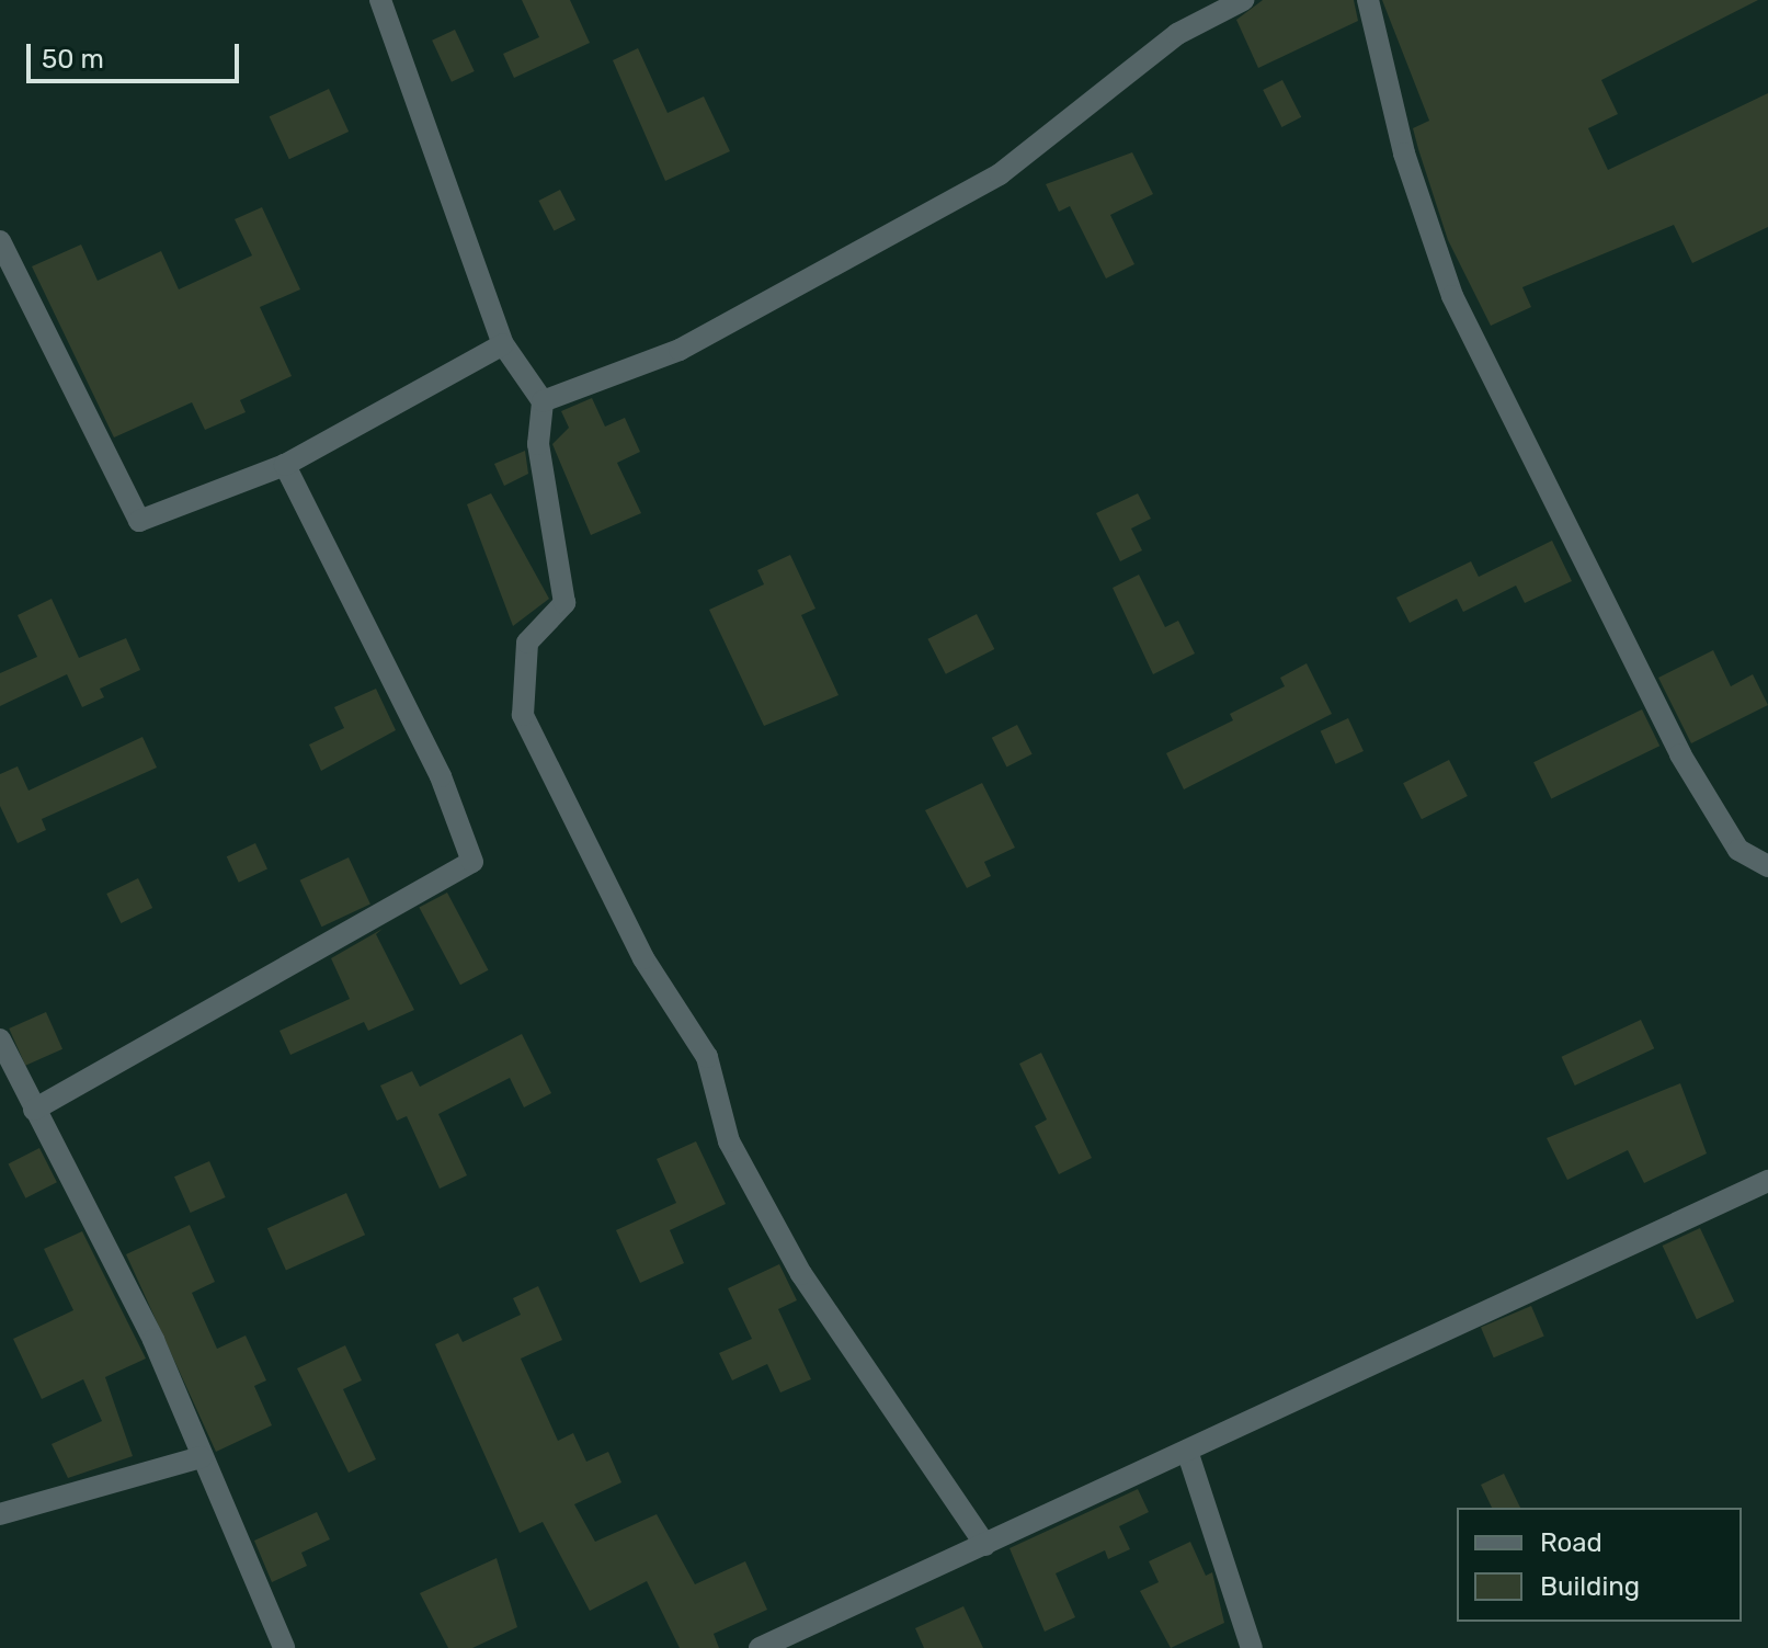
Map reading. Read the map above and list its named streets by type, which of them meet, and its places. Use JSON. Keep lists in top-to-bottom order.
{
  "legend": ["Road", "Building"],
  "scale_bar": "50 m"
}
